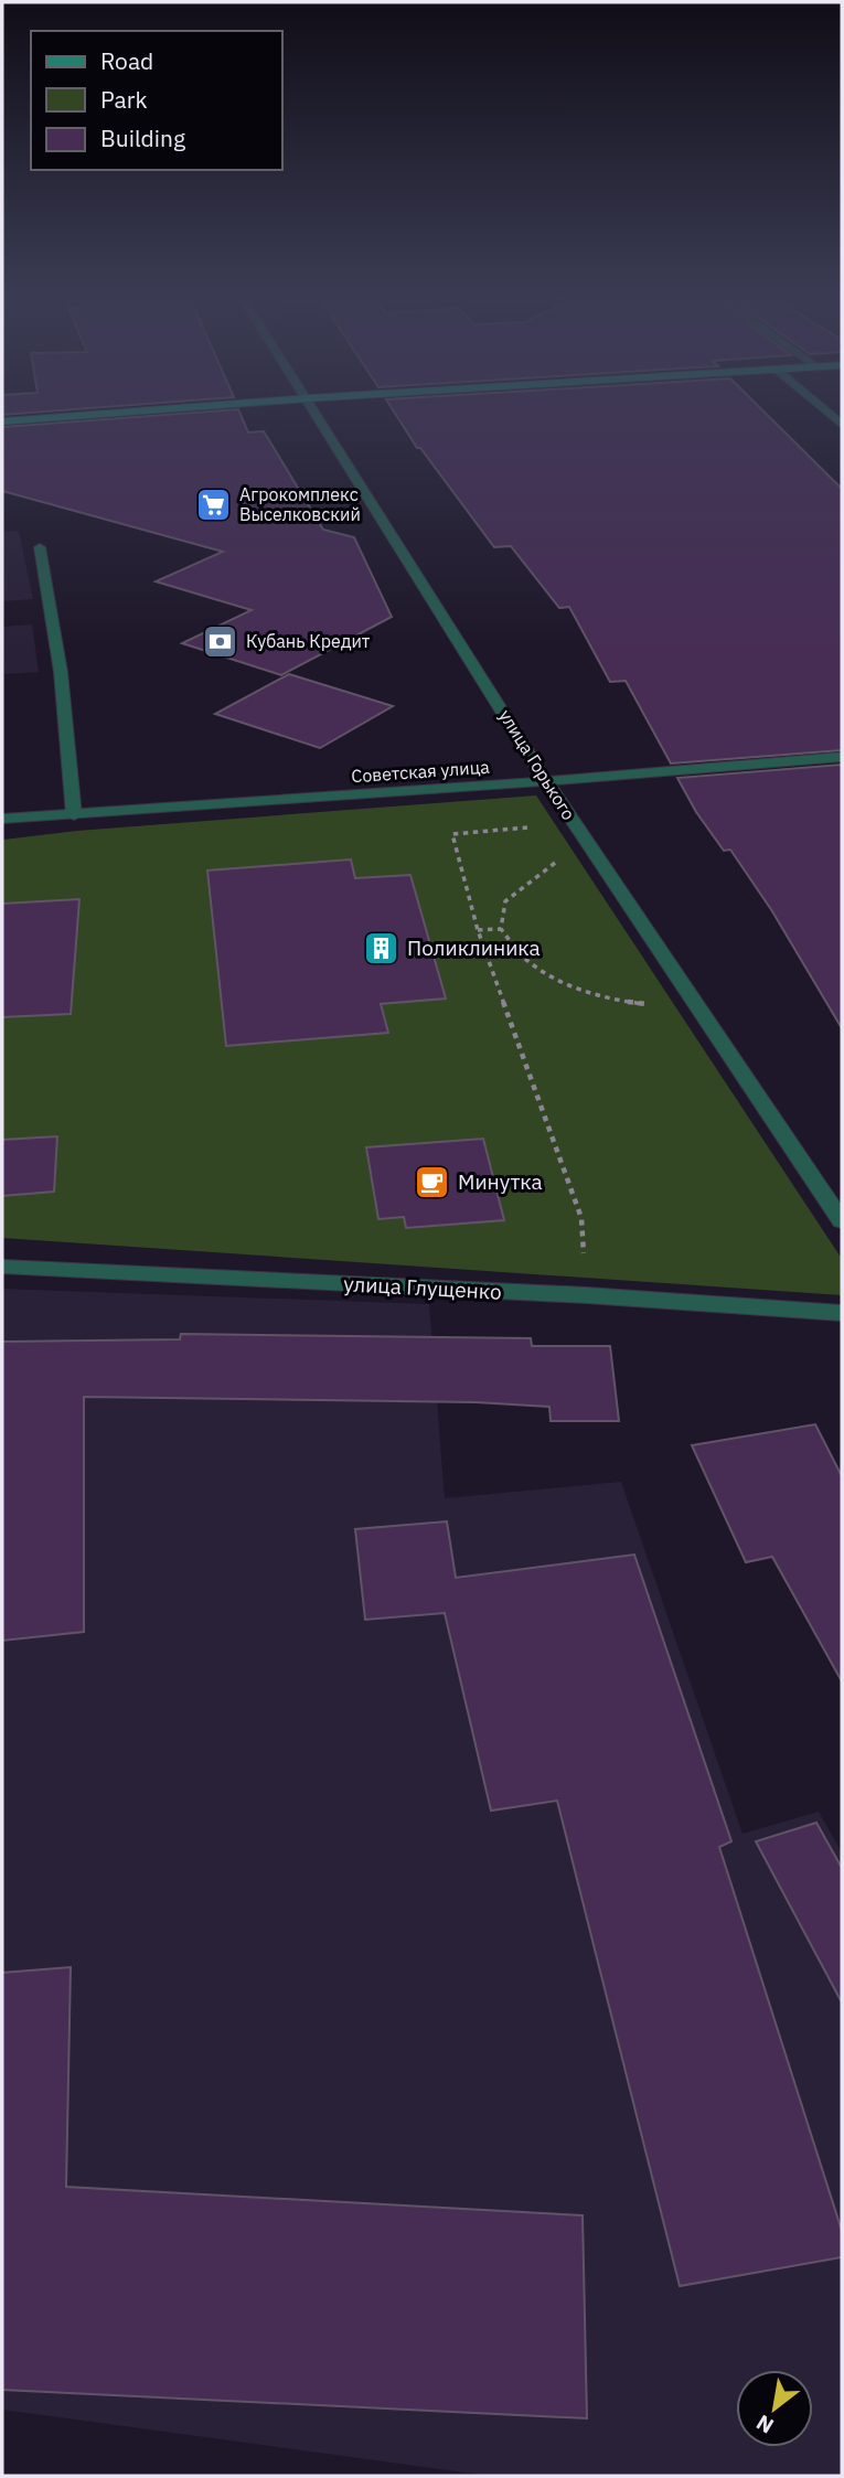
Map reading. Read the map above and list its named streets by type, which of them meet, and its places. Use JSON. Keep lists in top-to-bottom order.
{
  "streets": {
    "street": ["улица Горького", "Советская улица", "улица Глущенко"]
  },
  "crossings": [
    ["улица Горького", "Советская улица"]
  ],
  "places": {
    "supermarket": ["Агрокомплекс Выселковский"],
    "bank": ["Кубань Кредит"],
    "building": ["Поликлиника"],
    "cafe": ["Минутка"]
  },
  "legend": ["Road", "Park", "Building"],
  "north": "bottom left"
}
